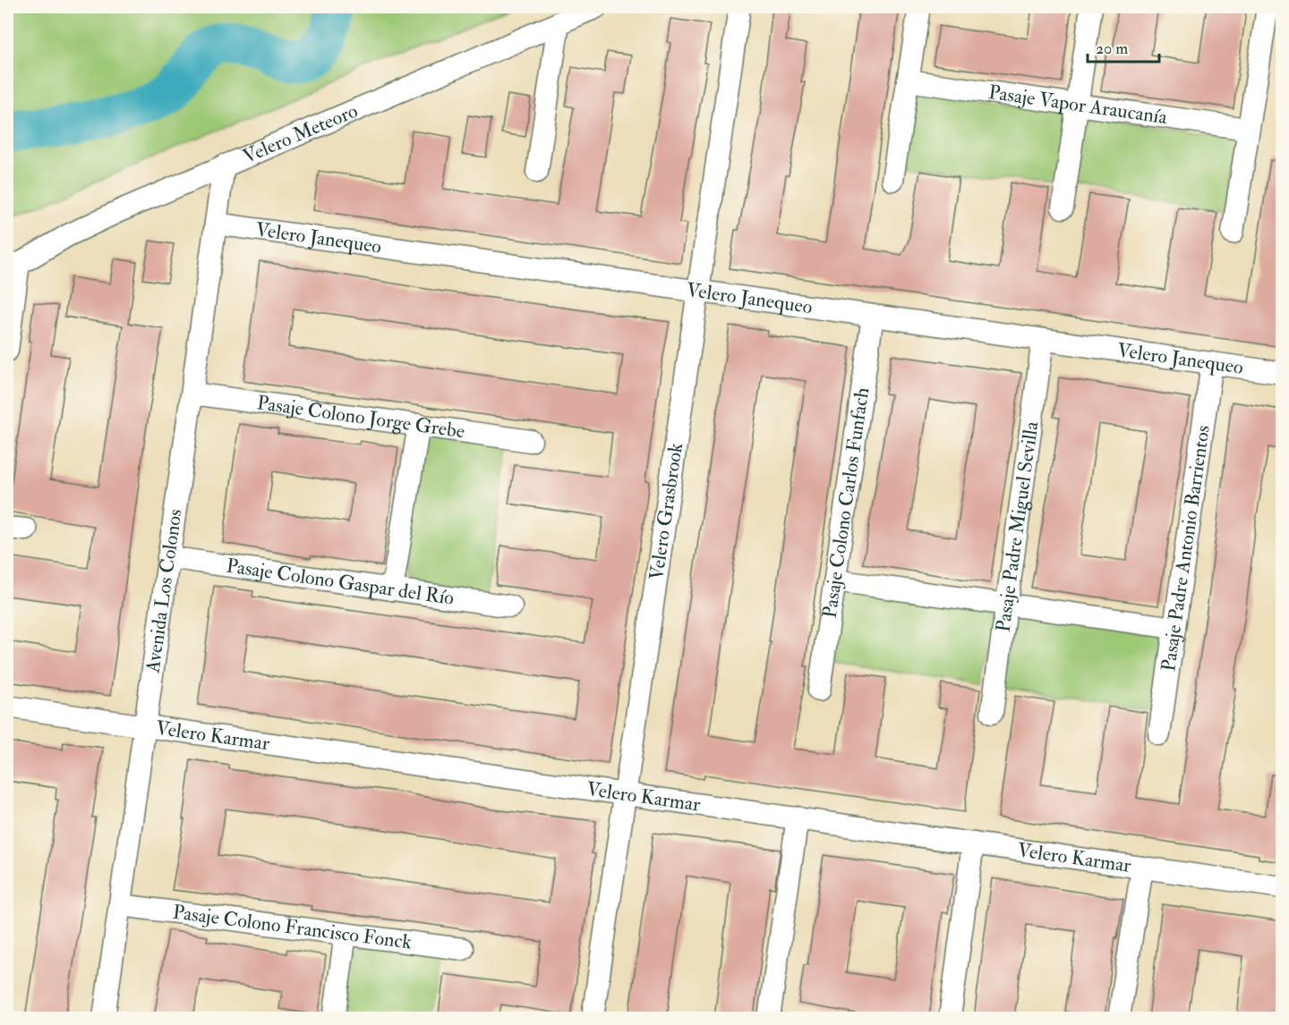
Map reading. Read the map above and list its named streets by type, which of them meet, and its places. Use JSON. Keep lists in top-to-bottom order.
{
  "streets": {
    "street": [
      "Pasaje Vapor Araucanía",
      "Velero Meteoro",
      "Velero Janequeo",
      "Pasaje Colono Jorge Grebe",
      "Pasaje Colono Carlos Funfach",
      "Velero Grasbrook",
      "Pasaje Padre Miguel Sevilla",
      "Pasaje Padre Antonio Barrientos",
      "Pasaje Colono Gaspar del Río",
      "Avenida Los Colonos",
      "Velero Karmar",
      "Pasaje Colono Francisco Fonck"
    ]
  },
  "crossings": [
    ["Velero Meteoro", "Avenida Los Colonos"],
    ["Velero Janequeo", "Pasaje Colono Carlos Funfach"],
    ["Velero Janequeo", "Velero Grasbrook"],
    ["Velero Janequeo", "Pasaje Padre Miguel Sevilla"],
    ["Velero Janequeo", "Pasaje Padre Antonio Barrientos"],
    ["Velero Janequeo", "Avenida Los Colonos"],
    ["Pasaje Colono Jorge Grebe", "Avenida Los Colonos"],
    ["Velero Grasbrook", "Velero Karmar"],
    ["Pasaje Colono Gaspar del Río", "Avenida Los Colonos"],
    ["Avenida Los Colonos", "Velero Karmar"],
    ["Avenida Los Colonos", "Pasaje Colono Francisco Fonck"]
  ],
  "scale_bar": "20 m"
}
